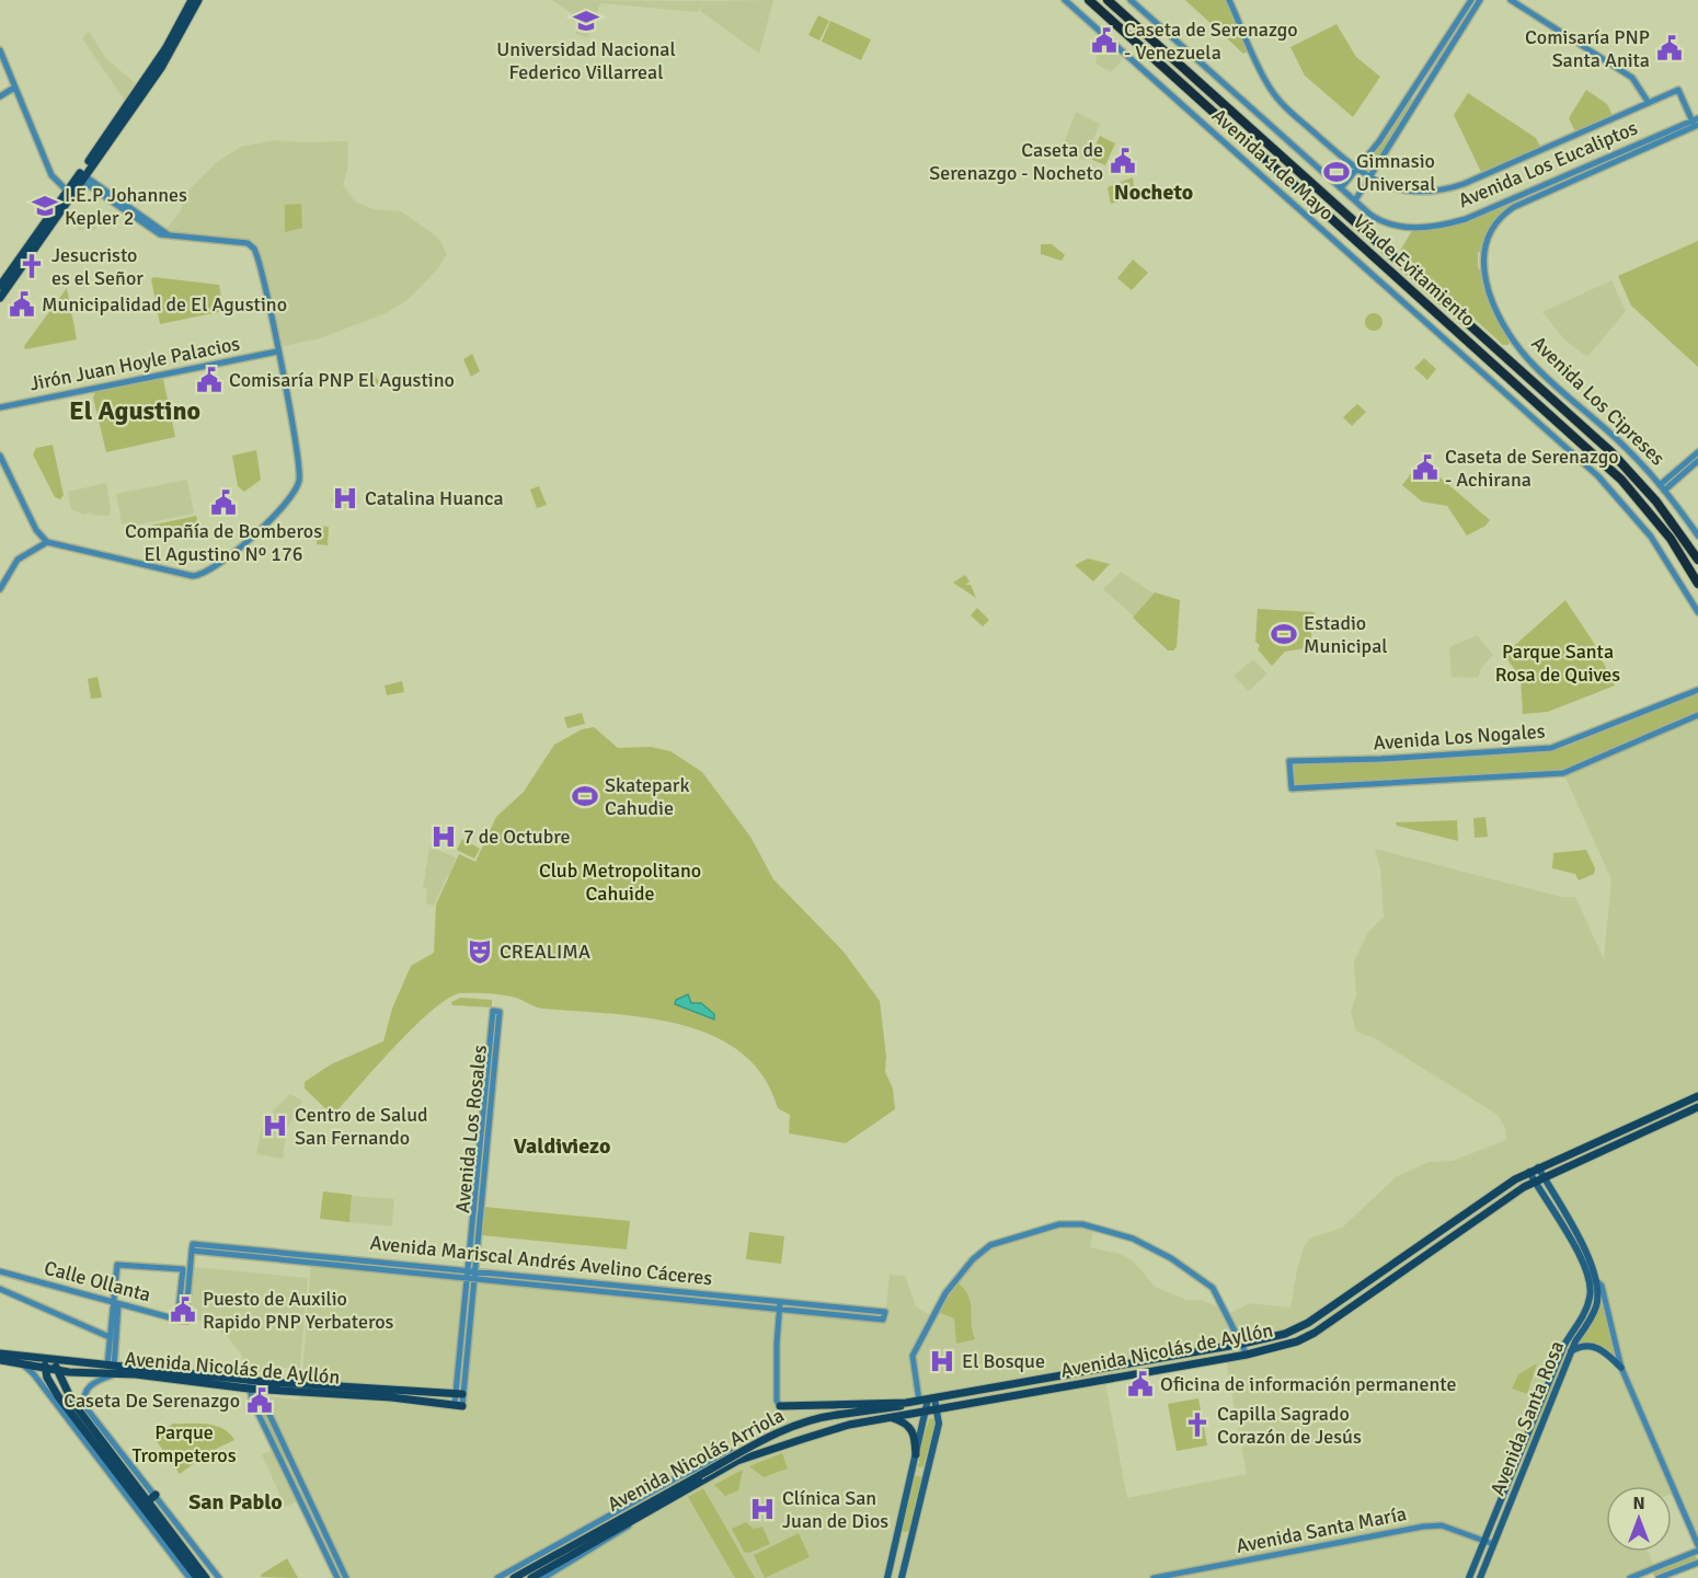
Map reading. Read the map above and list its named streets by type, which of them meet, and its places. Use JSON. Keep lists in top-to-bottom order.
{
  "streets": {
    "highway": ["Vía de Evitamiento"],
    "main road": ["Avenida Nicolás de Ayllón", "Avenida Santa Rosa", "Avenida Nicolás Arriola"],
    "street": [
      "Avenida 1 de Mayo",
      "Avenida Los Eucaliptos",
      "Jirón Juan Hoyle Palacios",
      "Avenida Los Cipreses",
      "Avenida Los Nogales",
      "Avenida Los Rosales",
      "Avenida Mariscal Andrés Avelino Cáceres",
      "Calle Ollanta",
      "Avenida Santa María"
    ]
  },
  "crossings": [
    ["Avenida Los Eucaliptos", "Avenida Los Cipreses"],
    ["Avenida Los Rosales", "Avenida Mariscal Andrés Avelino Cáceres"],
    ["Avenida Los Rosales", "Avenida Nicolás de Ayllón"],
    ["Avenida Mariscal Andrés Avelino Cáceres", "Calle Ollanta"],
    ["Avenida Nicolás de Ayllón", "Avenida Nicolás Arriola"],
    ["Avenida Santa Rosa", "Avenida Santa María"]
  ],
  "districts": [
    "Nocheto",
    "El Agustino",
    "Valdiviezo",
    "San Pablo"
  ],
  "parks": ["Parque Santa Rosa de Quives", "Club Metropolitano Cahuide", "Parque Trompeteros"],
  "places": {
    "school or university": ["Universidad Nacional Federico Villarreal", "I.E.P Johannes Kepler 2"],
    "public building": [
      "Caseta de Serenazgo - Venezuela",
      "Comisaría PNP Santa Anita",
      "Caseta de Serenazgo - Nocheto",
      "Municipalidad de El Agustino",
      "Comisaría PNP El Agustino",
      "Caseta de Serenazgo - Achirana",
      "Compañía de Bomberos El Agustino Nº 176",
      "Puesto de Auxilio Rapido PNP Yerbateros",
      "Oficina de información permanente",
      "Caseta De Serenazgo"
    ],
    "sports": ["Gimnasio Universal", "Estadio Municipal", "Skatepark Cahudie"],
    "church": ["Jesucristo es el Señor", "Capilla Sagrado Corazón de Jesús"],
    "hospital": [
      "Catalina Huanca",
      "7 de Octubre",
      "Centro de Salud San Fernando",
      "El Bosque",
      "Clínica San Juan de Dios"
    ],
    "theatre": ["CREALIMA"]
  },
  "north": "top"
}
